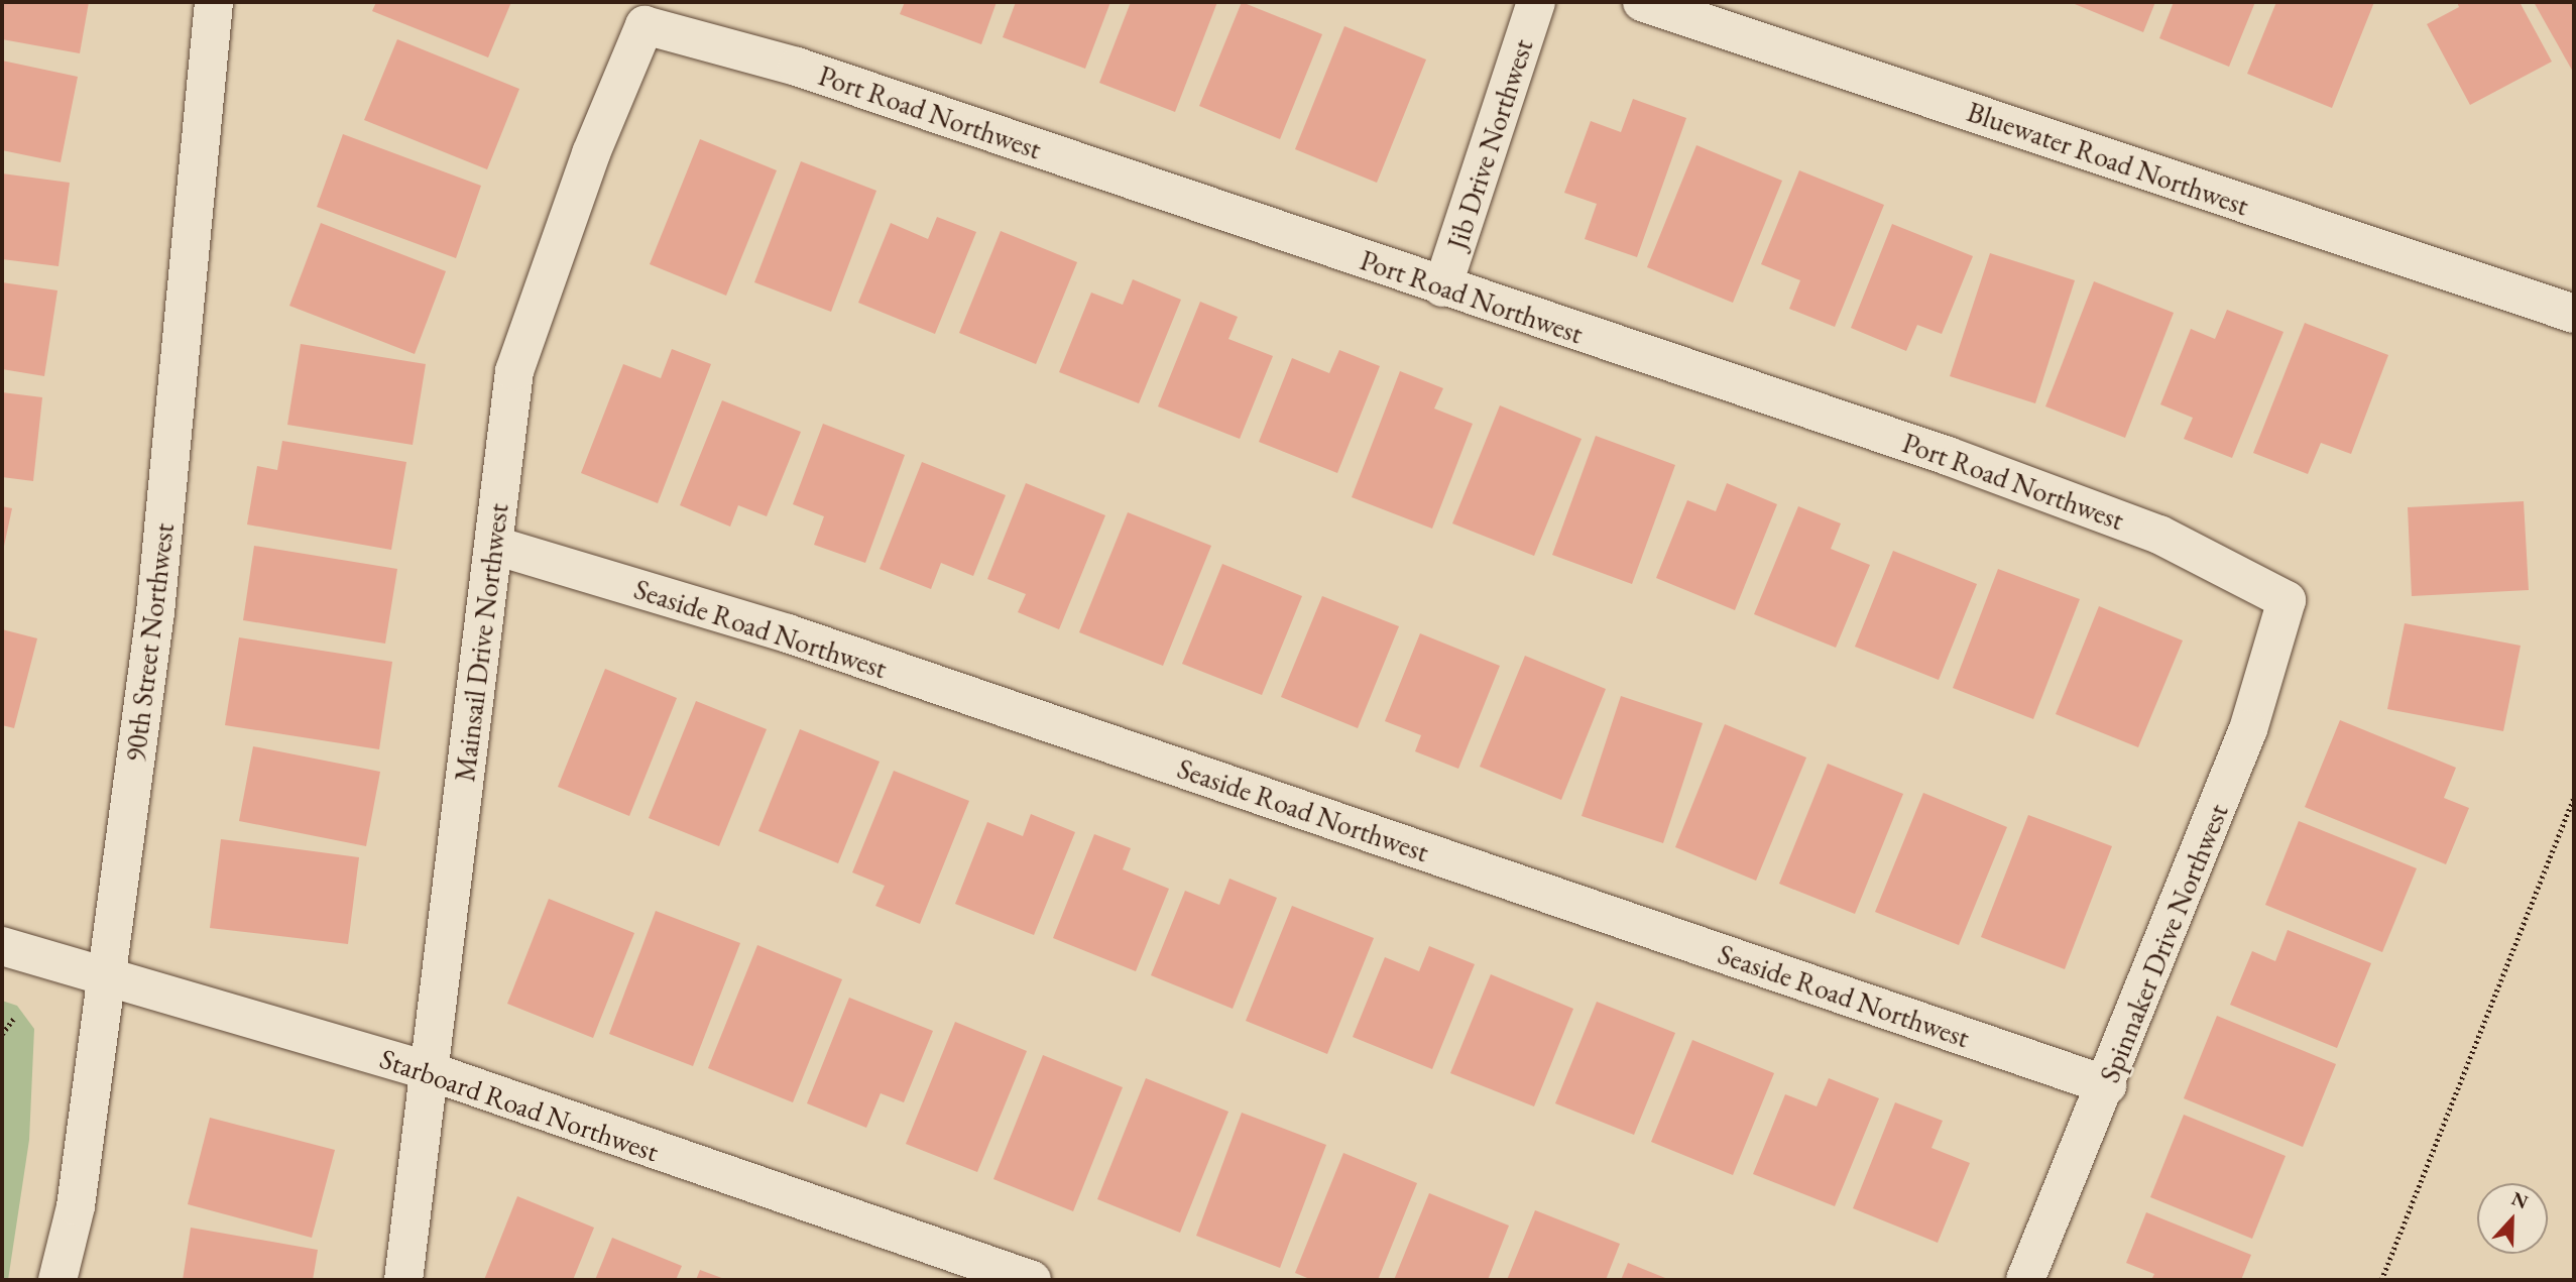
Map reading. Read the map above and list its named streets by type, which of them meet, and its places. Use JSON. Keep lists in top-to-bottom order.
{
  "streets": {
    "street": [
      "Port Road Northwest",
      "Jib Drive Northwest",
      "Bluewater Road Northwest",
      "Seaside Road Northwest",
      "90th Street Northwest",
      "Mainsail Drive Northwest",
      "Spinnaker Drive Northwest",
      "Starboard Road Northwest"
    ]
  },
  "crossings": [
    ["Port Road Northwest", "Jib Drive Northwest"],
    ["Port Road Northwest", "Mainsail Drive Northwest"],
    ["Port Road Northwest", "Spinnaker Drive Northwest"],
    ["Seaside Road Northwest", "Mainsail Drive Northwest"],
    ["Seaside Road Northwest", "Spinnaker Drive Northwest"],
    ["90th Street Northwest", "Starboard Road Northwest"],
    ["Mainsail Drive Northwest", "Starboard Road Northwest"]
  ],
  "north": "top"
}
